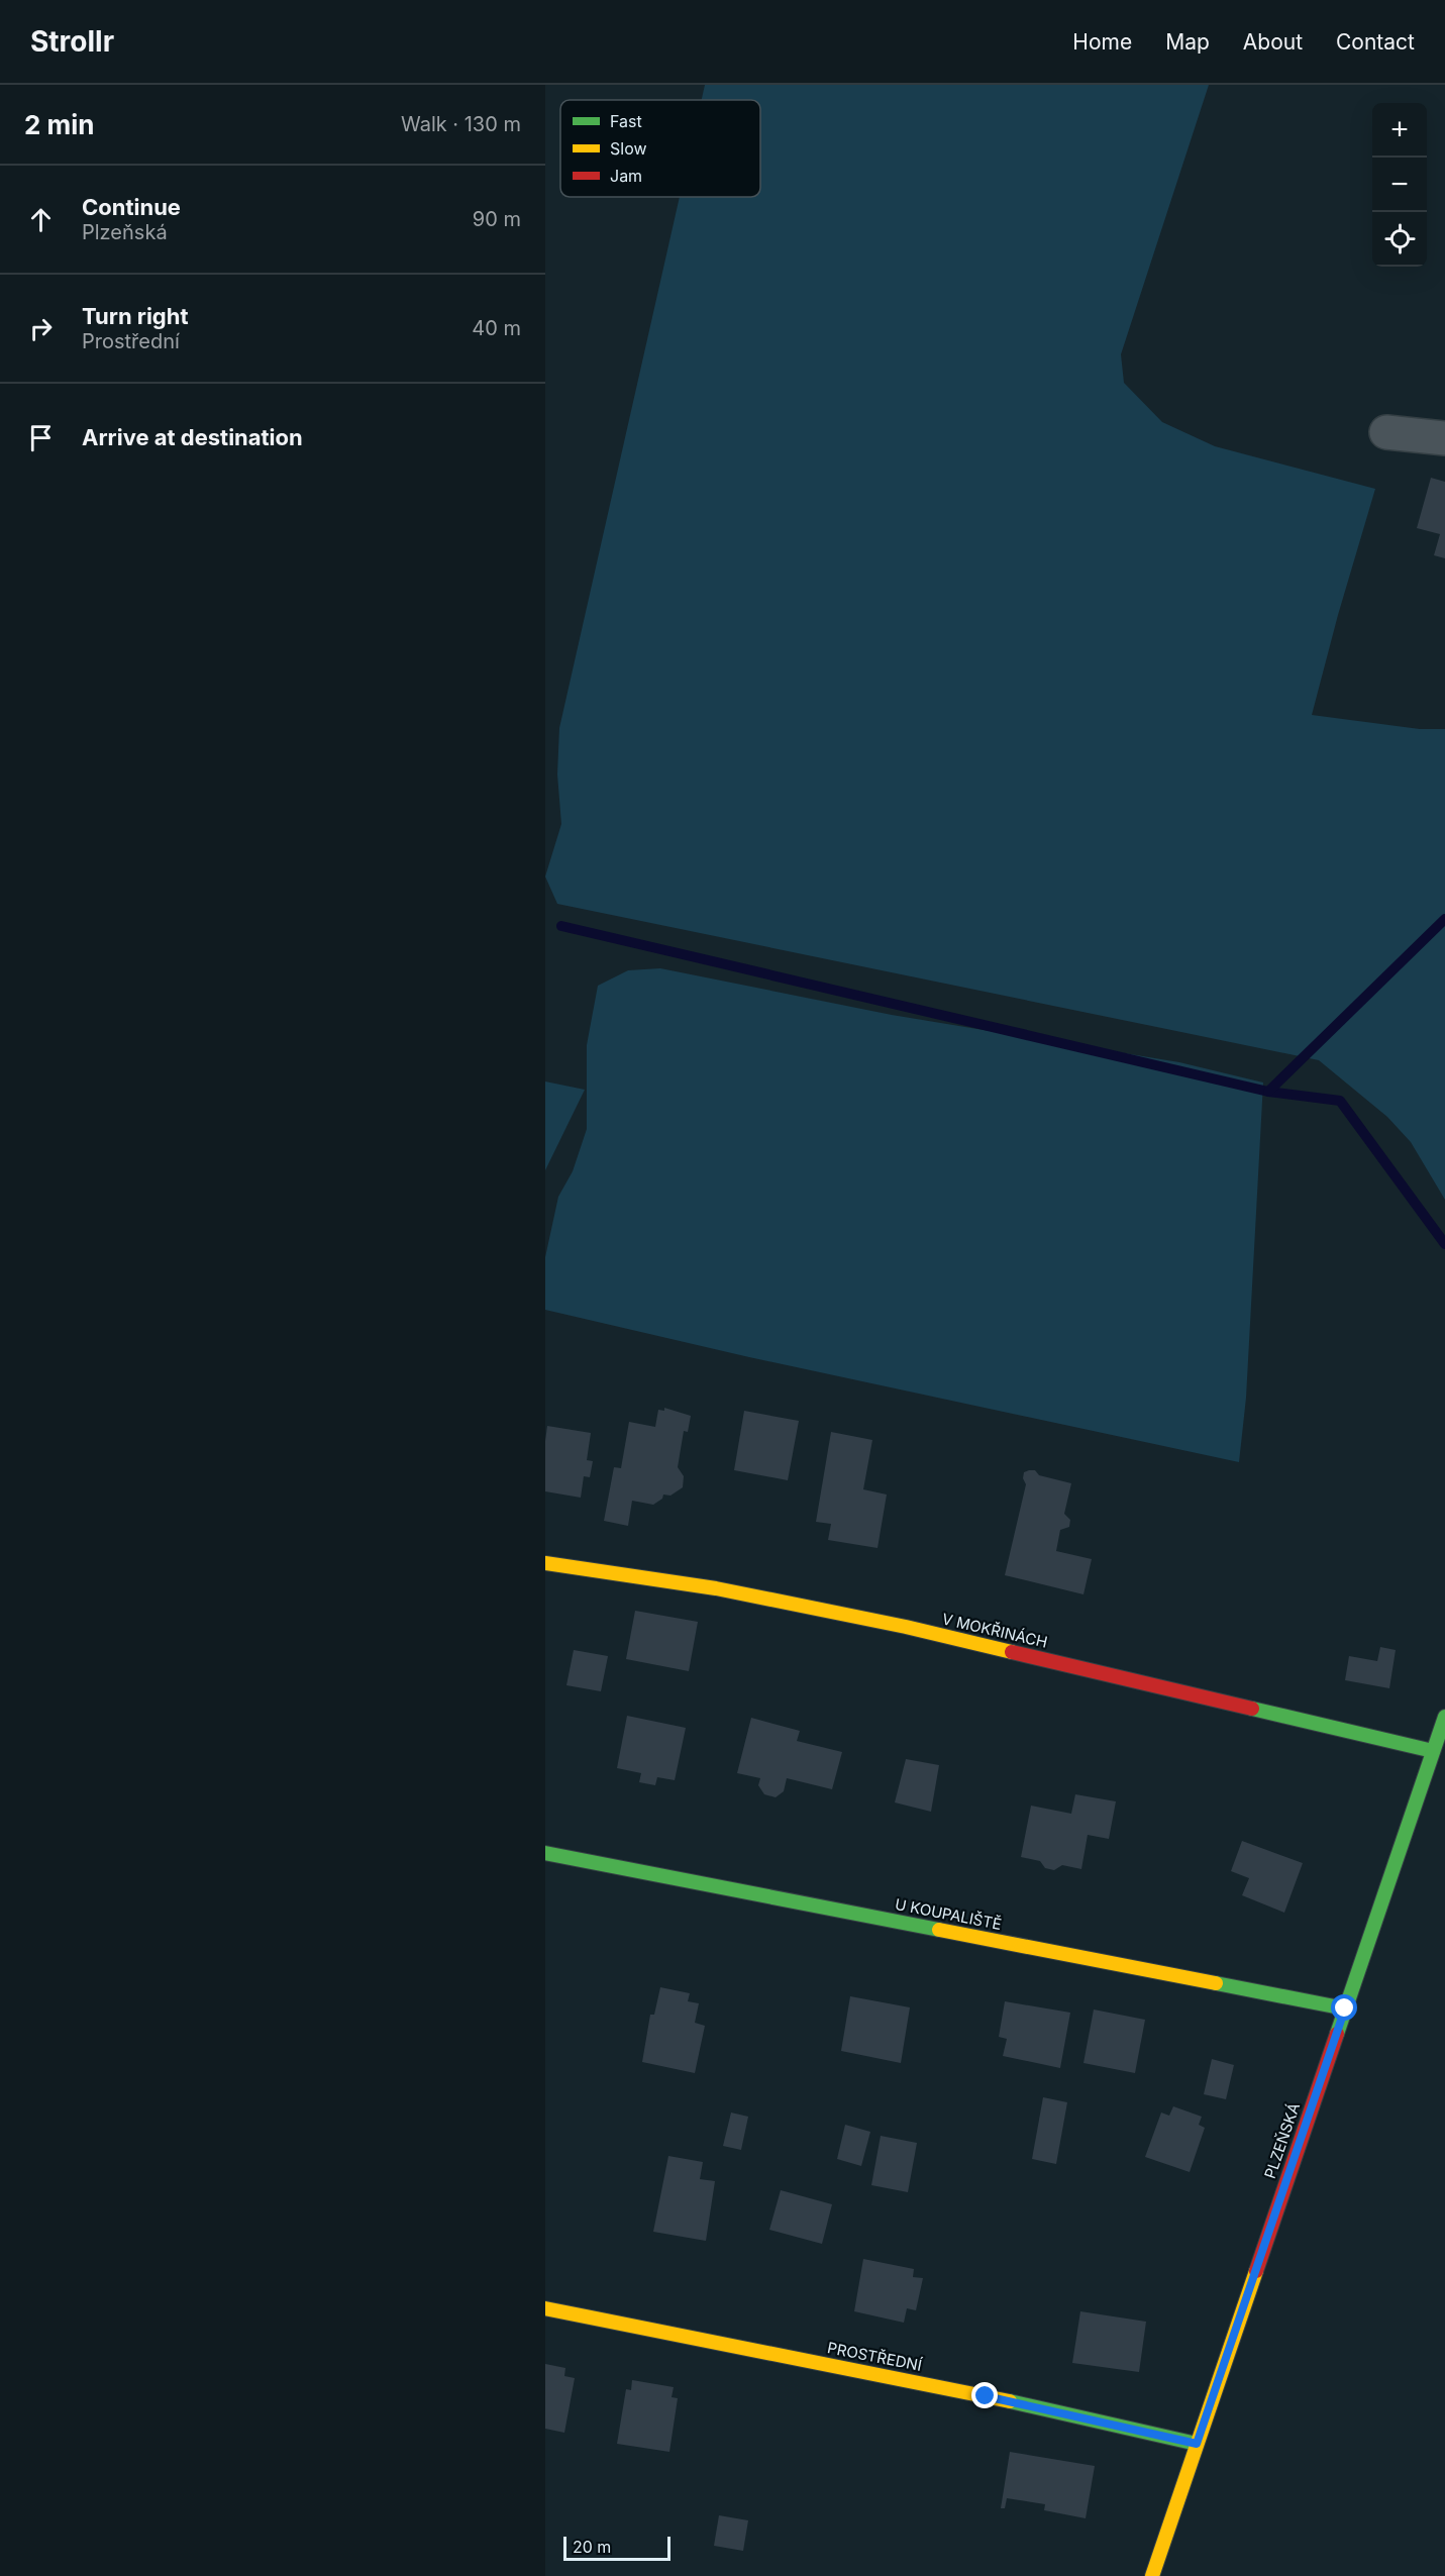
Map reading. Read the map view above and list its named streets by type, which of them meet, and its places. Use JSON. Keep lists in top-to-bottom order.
{
  "streets": {
    "street": [
      "V MOKŘINÁCH",
      "U KOUPALIŠTĚ",
      "PLZEŇSKÁ",
      "PROSTŘEDNÍ"
    ]
  },
  "crossings": [
    ["V MOKŘINÁCH", "PLZEŇSKÁ"],
    ["U KOUPALIŠTĚ", "PLZEŇSKÁ"],
    ["PLZEŇSKÁ", "PROSTŘEDNÍ"]
  ],
  "legend": ["Fast", "Slow", "Jam"],
  "scale_bar": "20 m",
  "page": {
    "header": "Strollr",
    "nav": [
      "Home",
      "Map",
      "About",
      "Contact"
    ],
    "heading": ["2 min", "Walk · 130 m"],
    "map_buttons": ["+", "−"],
    "list": [
      ["Continue", "Plzeňská", "90 m"],
      ["Turn right", "Prostřední", "40 m"],
      "Arrive at destination"
    ],
    "scale": "20 m"
  }
}
